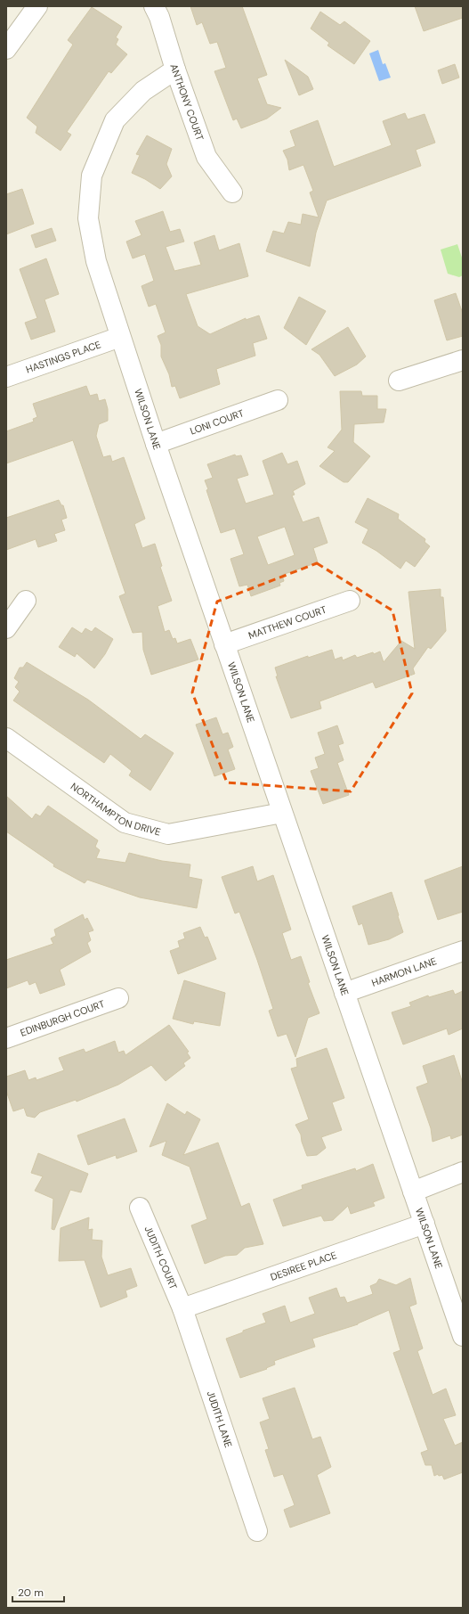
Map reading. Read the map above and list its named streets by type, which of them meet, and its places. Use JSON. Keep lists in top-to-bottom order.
{
  "streets": {
    "street": [
      "ANTHONY COURT",
      "HASTINGS PLACE",
      "WILSON LANE",
      "LONI COURT",
      "MATTHEW COURT",
      "NORTHAMPTON DRIVE",
      "HARMON LANE",
      "EDINBURGH COURT",
      "JUDITH COURT",
      "DESIREE PLACE",
      "JUDITH LANE"
    ]
  },
  "crossings": [
    ["ANTHONY COURT", "WILSON LANE"],
    ["HASTINGS PLACE", "WILSON LANE"],
    ["WILSON LANE", "LONI COURT"],
    ["WILSON LANE", "MATTHEW COURT"],
    ["WILSON LANE", "NORTHAMPTON DRIVE"],
    ["WILSON LANE", "HARMON LANE"],
    ["WILSON LANE", "DESIREE PLACE"],
    ["JUDITH COURT", "DESIREE PLACE"],
    ["JUDITH COURT", "JUDITH LANE"],
    ["DESIREE PLACE", "JUDITH LANE"]
  ],
  "scale_bar": "20 m"
}
